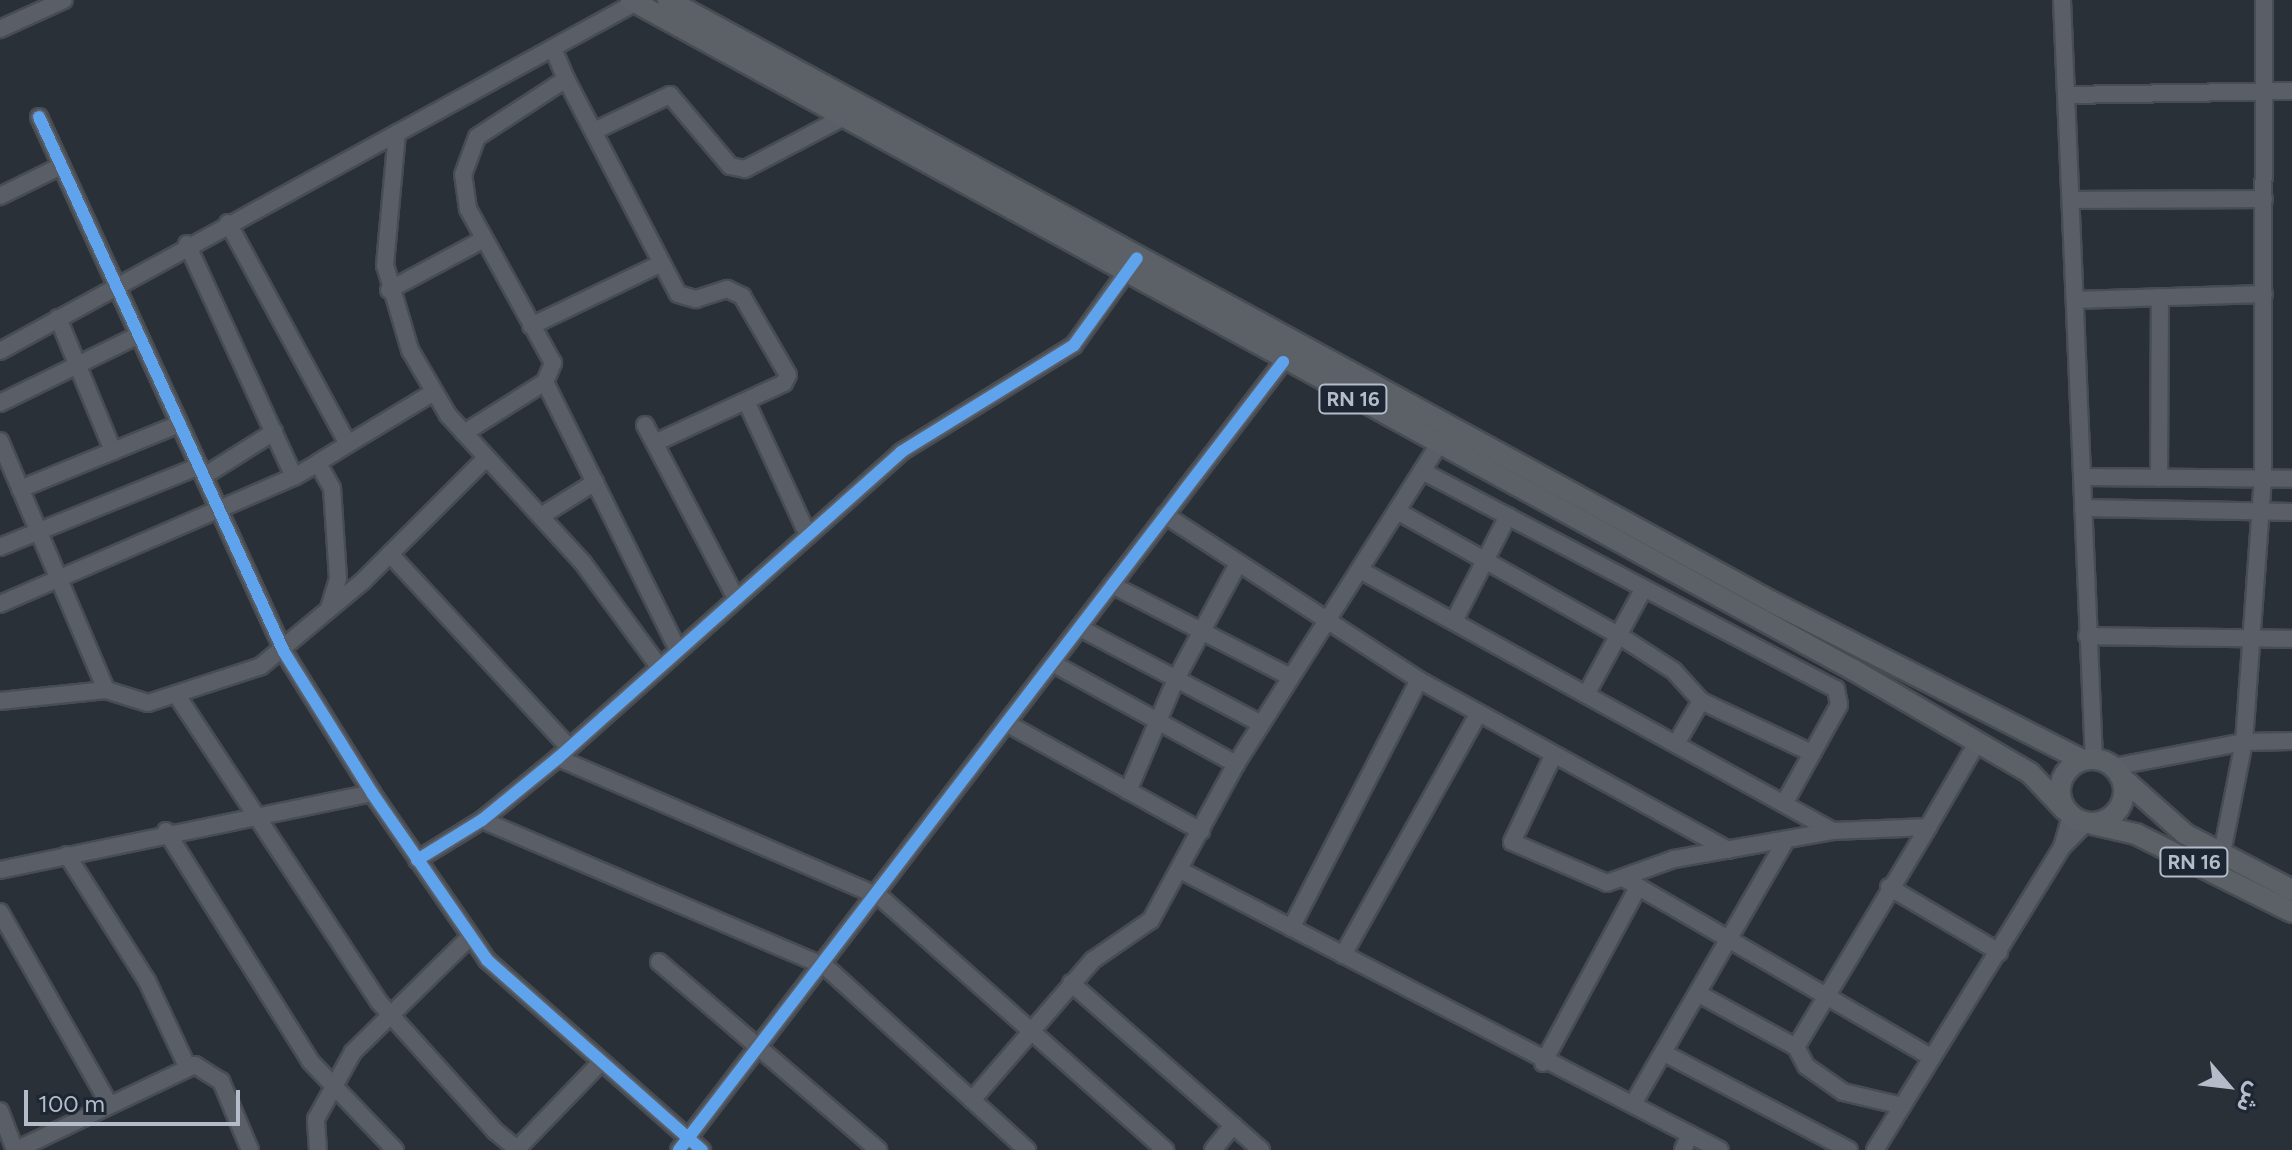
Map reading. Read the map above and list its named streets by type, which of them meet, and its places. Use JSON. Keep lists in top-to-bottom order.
{
  "streets": {
    "main road": ["RN 16"]
  },
  "scale_bar": "100 m",
  "north": "bottom right"
}
